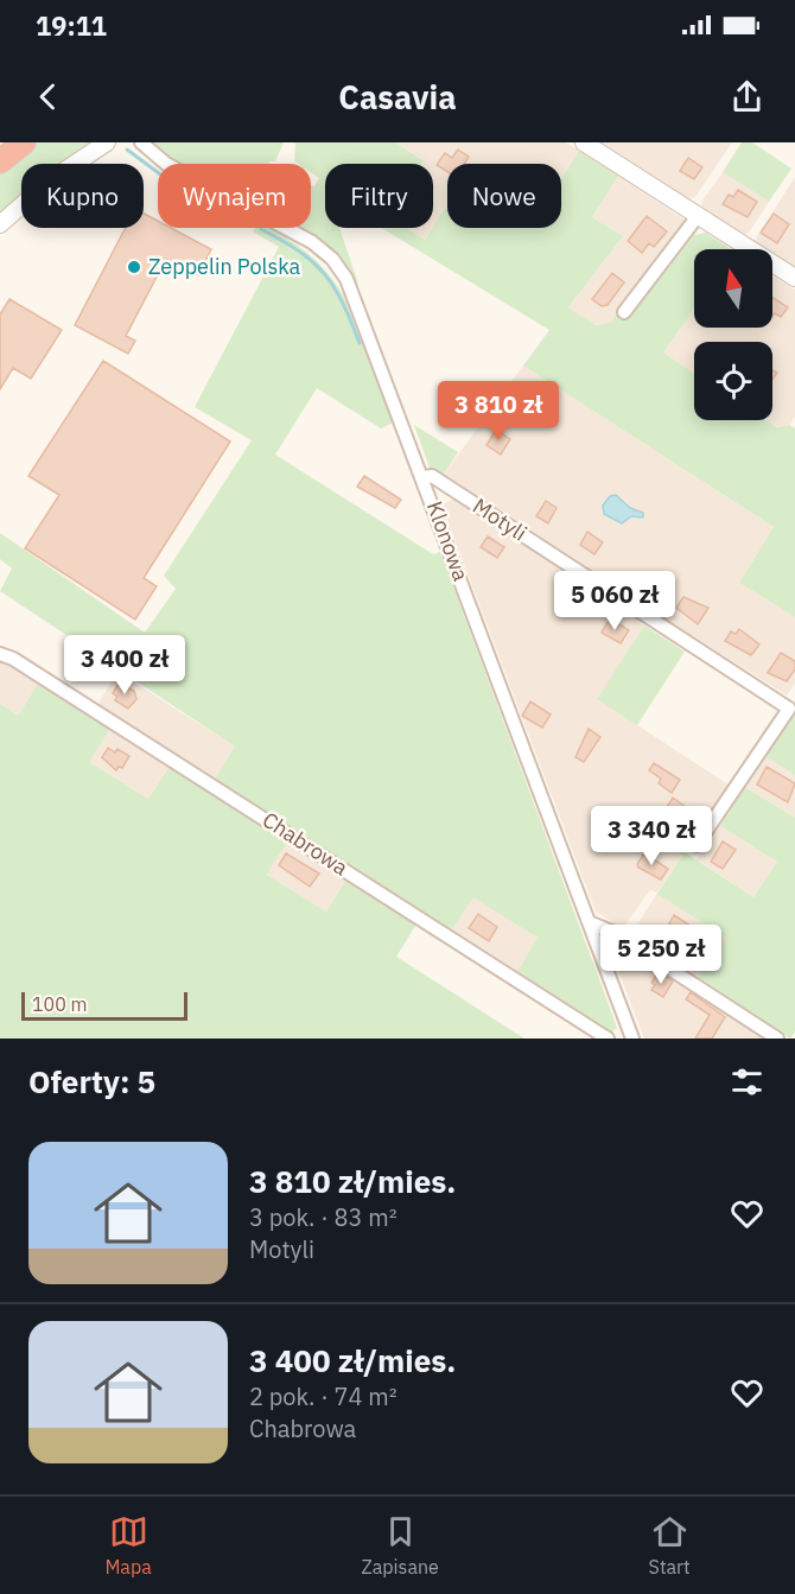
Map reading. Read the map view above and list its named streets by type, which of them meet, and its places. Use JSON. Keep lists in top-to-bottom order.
{
  "streets": {
    "street": ["Motyli", "Klonowa", "Chabrowa"]
  },
  "crossings": [
    ["Motyli", "Klonowa"]
  ],
  "places": ["Zeppelin Polska"],
  "scale_bar": "100 m",
  "north": "top",
  "page": {
    "status": "19:11",
    "header": "Casavia",
    "chip": [
      "Kupno",
      "Wynajem",
      "Filtry",
      "Nowe"
    ],
    "price": [
      "3 810 zł",
      "5 060 zł",
      "3 400 zł",
      "3 340 zł",
      "5 250 zł"
    ],
    "scale": "100 m",
    "heading": "Oferty: 5",
    "list": [
      {
        "name": "3 810 zł/mies.",
        "note": "3 pok. · 83 m² · Motyli"
      },
      {
        "name": "3 400 zł/mies.",
        "note": "2 pok. · 74 m² · Chabrowa"
      }
    ],
    "tabs": ["Mapa", "Zapisane", "Start"]
  }
}
